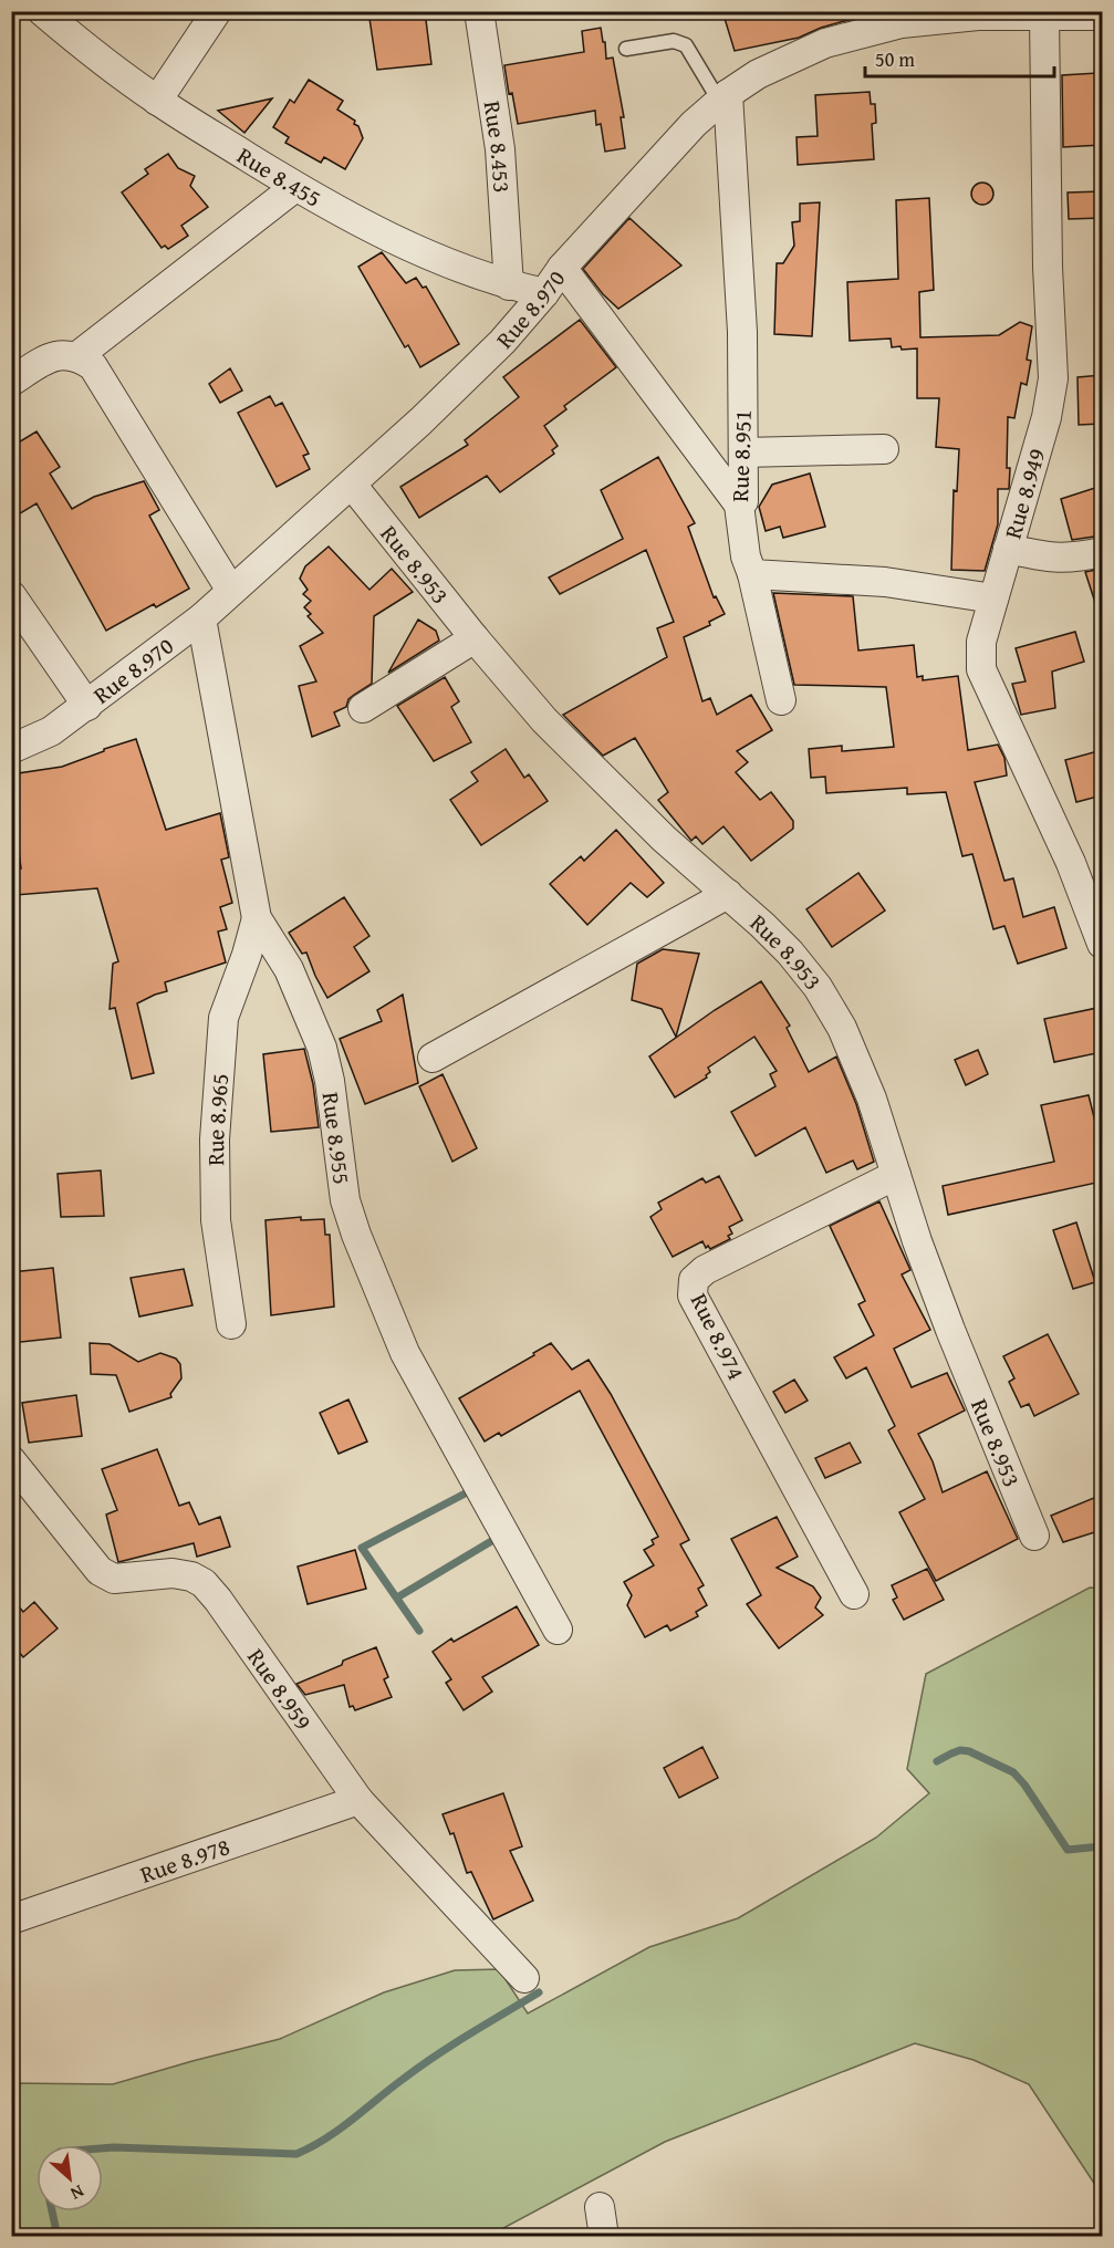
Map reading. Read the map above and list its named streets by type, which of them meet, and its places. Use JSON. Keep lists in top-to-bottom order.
{
  "streets": {
    "street": [
      "Rue 8.453",
      "Rue 8.455",
      "Rue 8.970",
      "Rue 8.951",
      "Rue 8.949",
      "Rue 8.953",
      "Rue 8.965",
      "Rue 8.955",
      "Rue 8.974",
      "Rue 8.959",
      "Rue 8.978"
    ]
  },
  "crossings": [
    ["Rue 8.453", "Rue 8.455"],
    ["Rue 8.455", "Rue 8.970"],
    ["Rue 8.970", "Rue 8.951"],
    ["Rue 8.970", "Rue 8.949"],
    ["Rue 8.970", "Rue 8.953"],
    ["Rue 8.970", "Rue 8.955"],
    ["Rue 8.953", "Rue 8.974"],
    ["Rue 8.965", "Rue 8.955"],
    ["Rue 8.959", "Rue 8.978"]
  ],
  "scale_bar": "50 m",
  "north": "bottom right"
}
